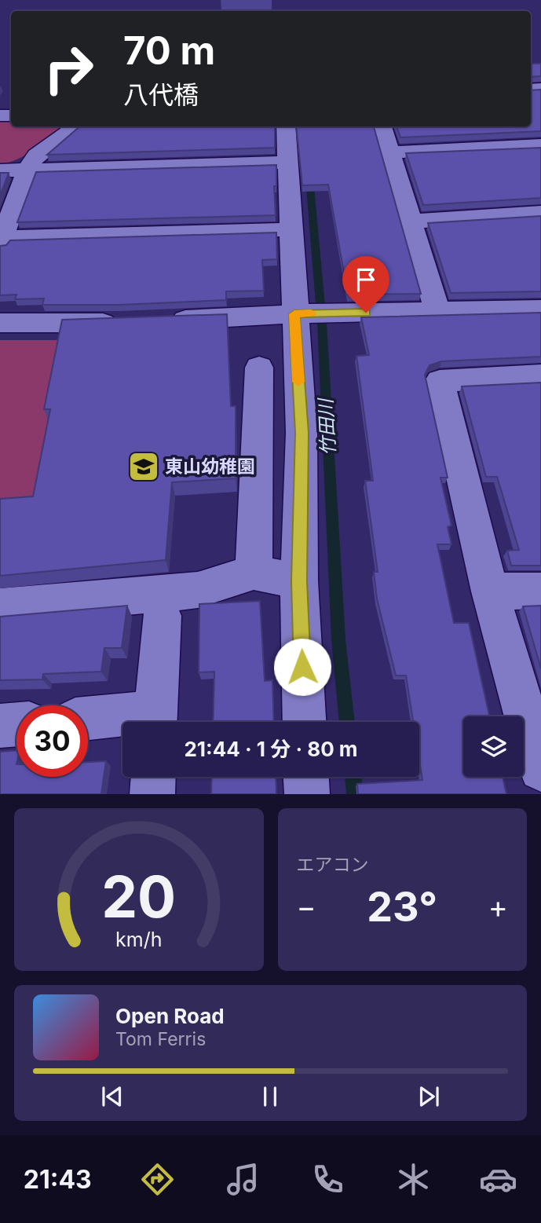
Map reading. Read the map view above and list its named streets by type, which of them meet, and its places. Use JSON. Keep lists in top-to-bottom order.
{
  "water": ["竹田川"],
  "places": {
    "school or university": ["東山幼稚園"]
  },
  "page": {
    "turn": ["70 m", "八代橋"],
    "limit": "30",
    "trip": "21:44 · 1 分 · 80 m",
    "tile": "エアコン",
    "heat": ["−", "23°", "+"],
    "song": ["Open Road", "Tom Ferris"],
    "tabs": "21:43",
    "gauge": ["20", "km/h"]
  }
}
